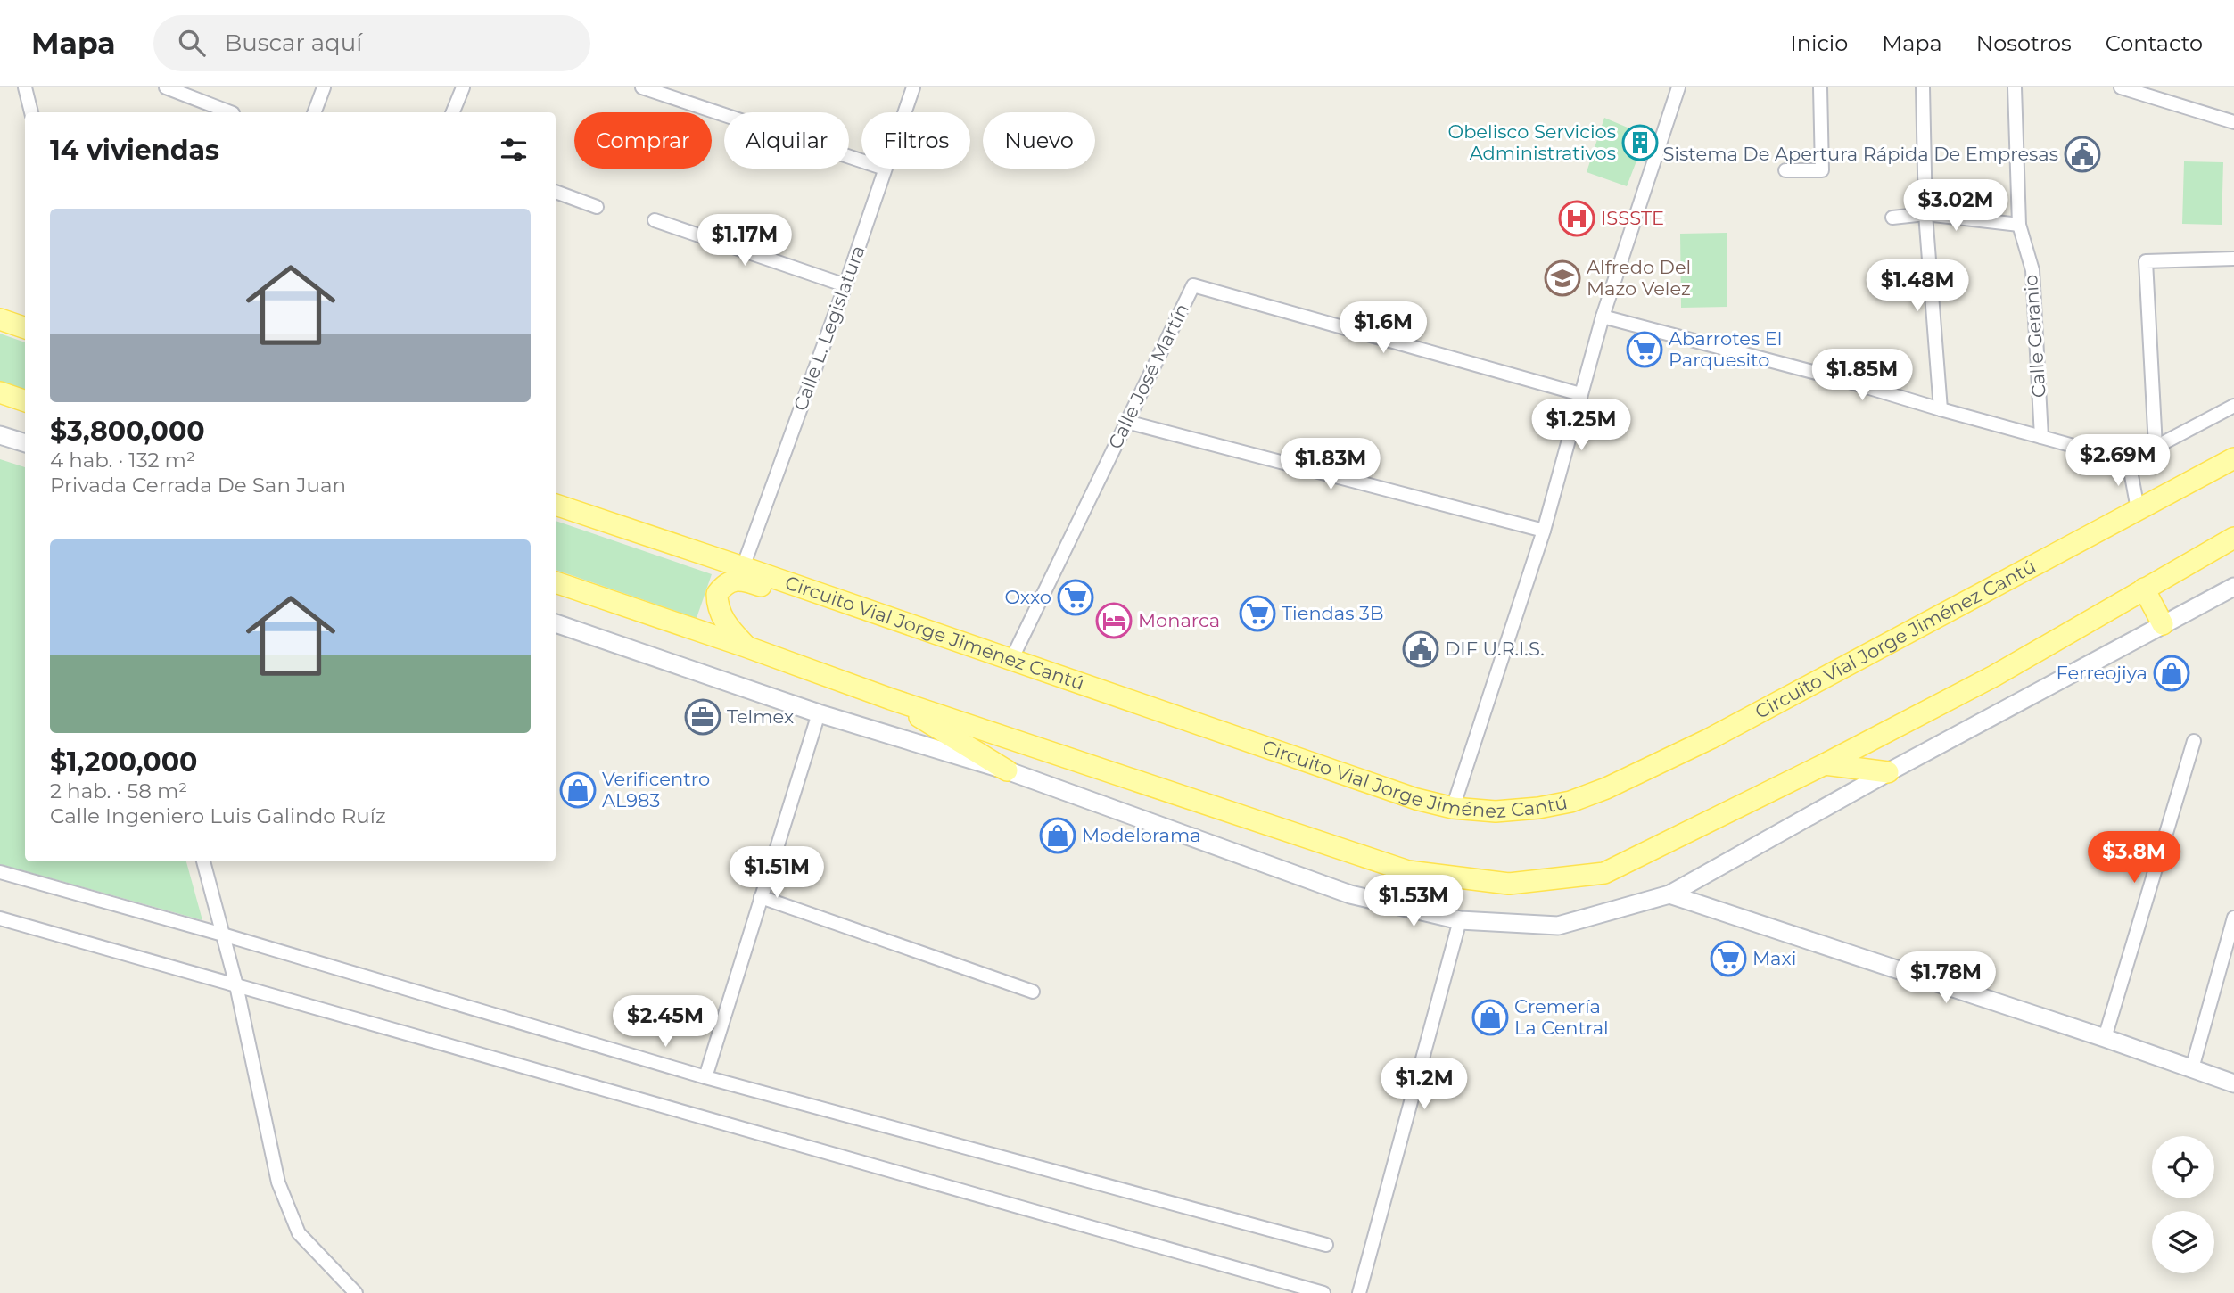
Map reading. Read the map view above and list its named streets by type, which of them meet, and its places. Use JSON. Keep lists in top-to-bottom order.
{
  "streets": {
    "main road": ["Circuito Vial Jorge Jiménez Cantú"],
    "street": ["Calle L. Legislatura", "Calle Geranio", "Calle José Martín"]
  },
  "crossings": [
    ["Calle L. Legislatura", "Circuito Vial Jorge Jiménez Cantú"],
    ["Calle José Martín", "Circuito Vial Jorge Jiménez Cantú"]
  ],
  "places": {
    "building": ["Obelisco Servicios Administrativos"],
    "public building": ["Sistema De Apertura Rápida De Empresas", "DIF U.R.I.S."],
    "hospital": ["ISSSTE"],
    "school or university": ["Alfredo Del Mazo Velez"],
    "supermarket": [
      "Abarrotes El Parquesito",
      "Oxxo",
      "Tiendas 3B",
      "Maxi"
    ],
    "hotel": ["Monarca"],
    "shop": [
      "Ferreojiya",
      "Verificentro AL983",
      "Modelorama",
      "Cremería La Central"
    ],
    "office": ["Telmex"]
  },
  "page": {
    "header": "Mapa",
    "search": "Buscar aquí",
    "nav": [
      "Inicio",
      "Mapa",
      "Nosotros",
      "Contacto"
    ],
    "chip": [
      "Comprar",
      "Alquilar",
      "Filtros",
      "Nuevo"
    ],
    "heading": "14 viviendas",
    "price": [
      "$3.02M",
      "$1.17M",
      "$1.48M",
      "$1.6M",
      "$1.85M",
      "$1.25M",
      "$2.69M",
      "$1.83M",
      "$3.8M",
      "$1.51M",
      "$1.53M",
      "$1.78M",
      "$2.45M",
      "$1.2M"
    ],
    "list": [
      {
        "name": "$3,800,000",
        "note": "4 hab. · 132 m² · Privada Cerrada De San Juan"
      },
      {
        "name": "$1,200,000",
        "note": "2 hab. · 58 m² · Calle Ingeniero Luis Galindo Ruíz"
      }
    ]
  }
}
